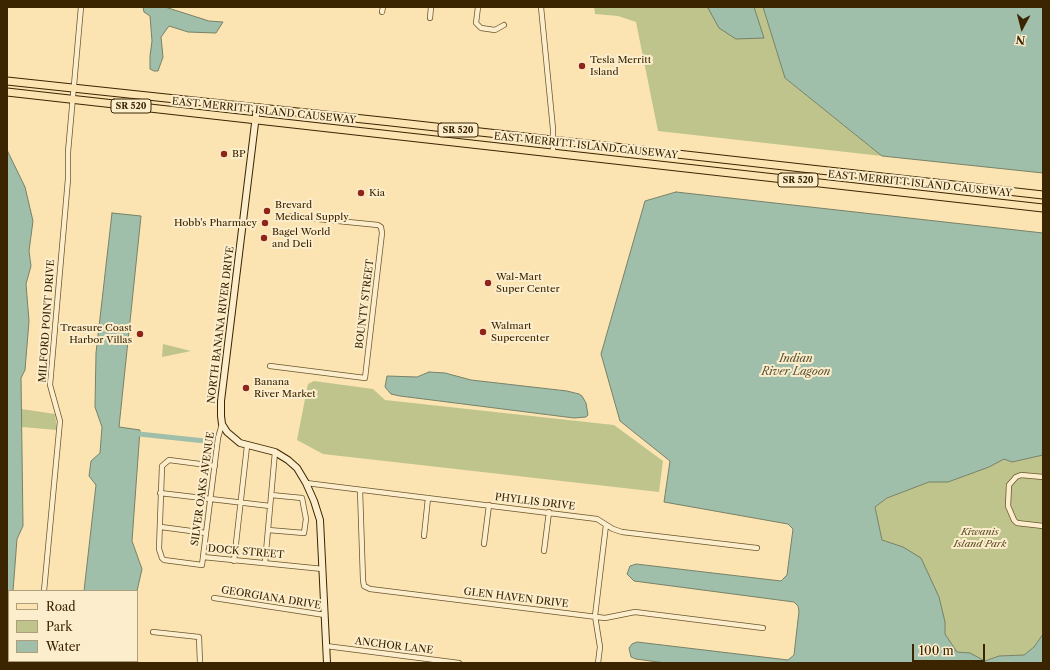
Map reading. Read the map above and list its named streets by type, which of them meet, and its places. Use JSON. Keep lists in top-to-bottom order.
{
  "streets": {
    "main road": ["SR 520", "EAST MERRITT ISLAND CAUSEWAY"],
    "street": [
      "BOUNTY STREET",
      "MILFORD POINT DRIVE",
      "NORTH BANANA RIVER DRIVE",
      "SILVER OAKS AVENUE",
      "PHYLLIS DRIVE",
      "DOCK STREET",
      "GEORGIANA DRIVE",
      "GLEN HAVEN DRIVE",
      "ANCHOR LANE"
    ]
  },
  "crossings": [
    ["EAST MERRITT ISLAND CAUSEWAY", "MILFORD POINT DRIVE"],
    ["EAST MERRITT ISLAND CAUSEWAY", "NORTH BANANA RIVER DRIVE"],
    ["NORTH BANANA RIVER DRIVE", "SILVER OAKS AVENUE"],
    ["SILVER OAKS AVENUE", "DOCK STREET"],
    ["PHYLLIS DRIVE", "GLEN HAVEN DRIVE"]
  ],
  "water": ["Indian River Lagoon"],
  "parks": ["Kiwanis Island Park"],
  "places": [
    "Tesla Merritt Island",
    "BP",
    "Kia",
    "Brevard Medical Supply",
    "Hobb's Pharmacy",
    "Bagel World and Deli",
    "Wal-Mart Super Center",
    "Walmart Supercenter",
    "Treasure Coast Harbor Villas",
    "Banana River Market"
  ],
  "legend": ["Road", "Park", "Water"],
  "scale_bar": "100 m",
  "north": "bottom"
}
